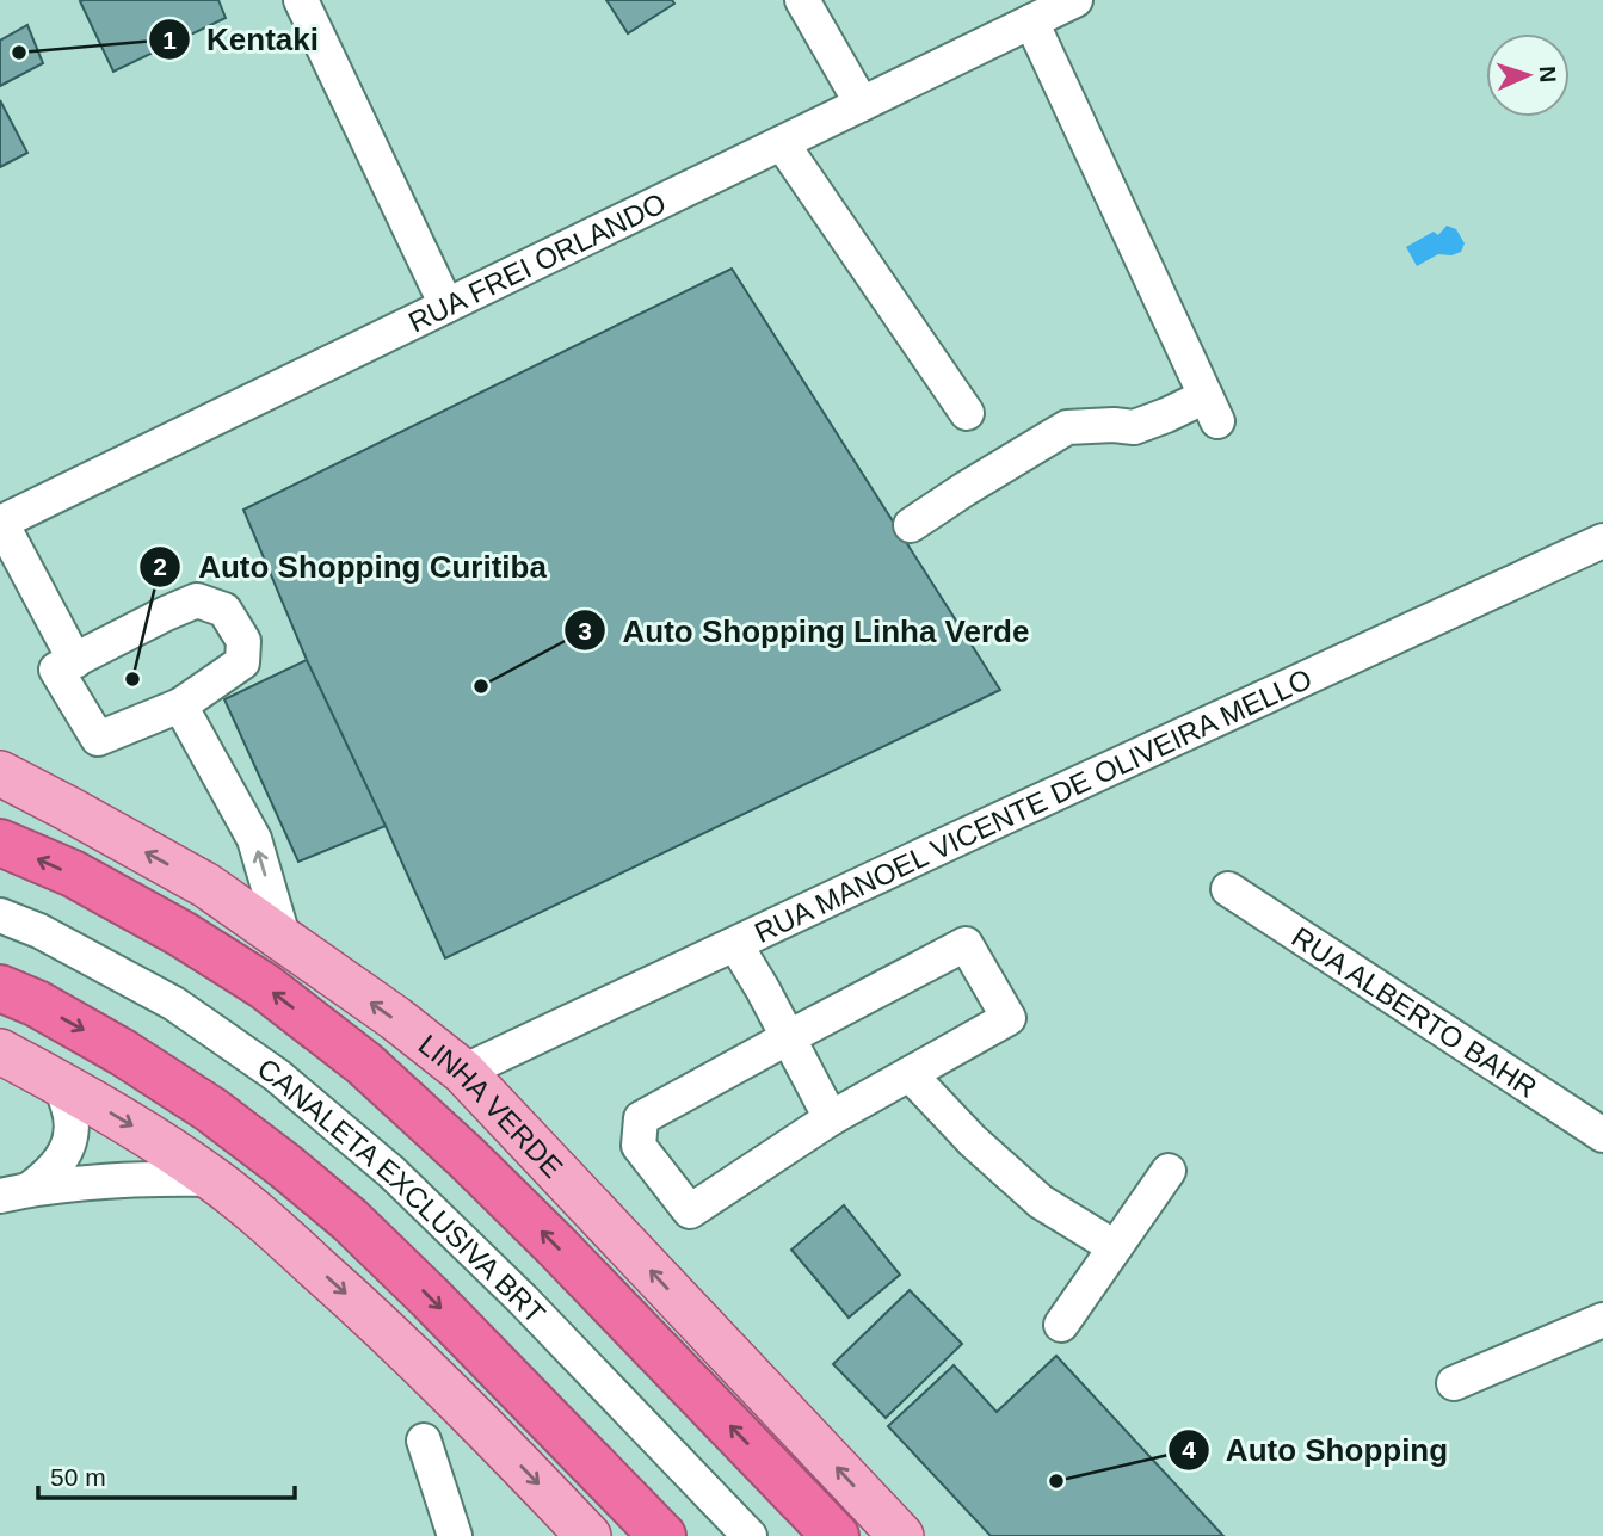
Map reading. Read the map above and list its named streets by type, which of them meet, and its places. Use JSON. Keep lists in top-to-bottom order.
{
  "streets": {
    "highway": ["LINHA VERDE"],
    "street": [
      "RUA FREI ORLANDO",
      "RUA MANOEL VICENTE DE OLIVEIRA MELLO",
      "RUA ALBERTO BAHR",
      "CANALETA EXCLUSIVA BRT"
    ]
  },
  "crossings": [
    ["RUA MANOEL VICENTE DE OLIVEIRA MELLO", "LINHA VERDE"]
  ],
  "places": [
    "Kentaki",
    "Auto Shopping Curitiba",
    "Auto Shopping Linha Verde",
    "Auto Shopping"
  ],
  "scale_bar": "50 m",
  "north": "right"
}
